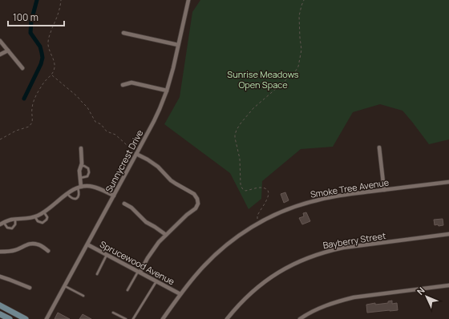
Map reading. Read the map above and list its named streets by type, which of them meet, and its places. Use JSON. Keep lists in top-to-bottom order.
{
  "streets": {
    "street": [
      "Sunnycrest Drive",
      "Smoke Tree Avenue",
      "Bayberry Street",
      "Sprucewood Avenue"
    ]
  },
  "crossings": [
    ["Sunnycrest Drive", "Sprucewood Avenue"],
    ["Smoke Tree Avenue", "Sprucewood Avenue"]
  ],
  "parks": ["Sunrise Meadows Open Space"],
  "scale_bar": "100 m",
  "north": "top left"
}
